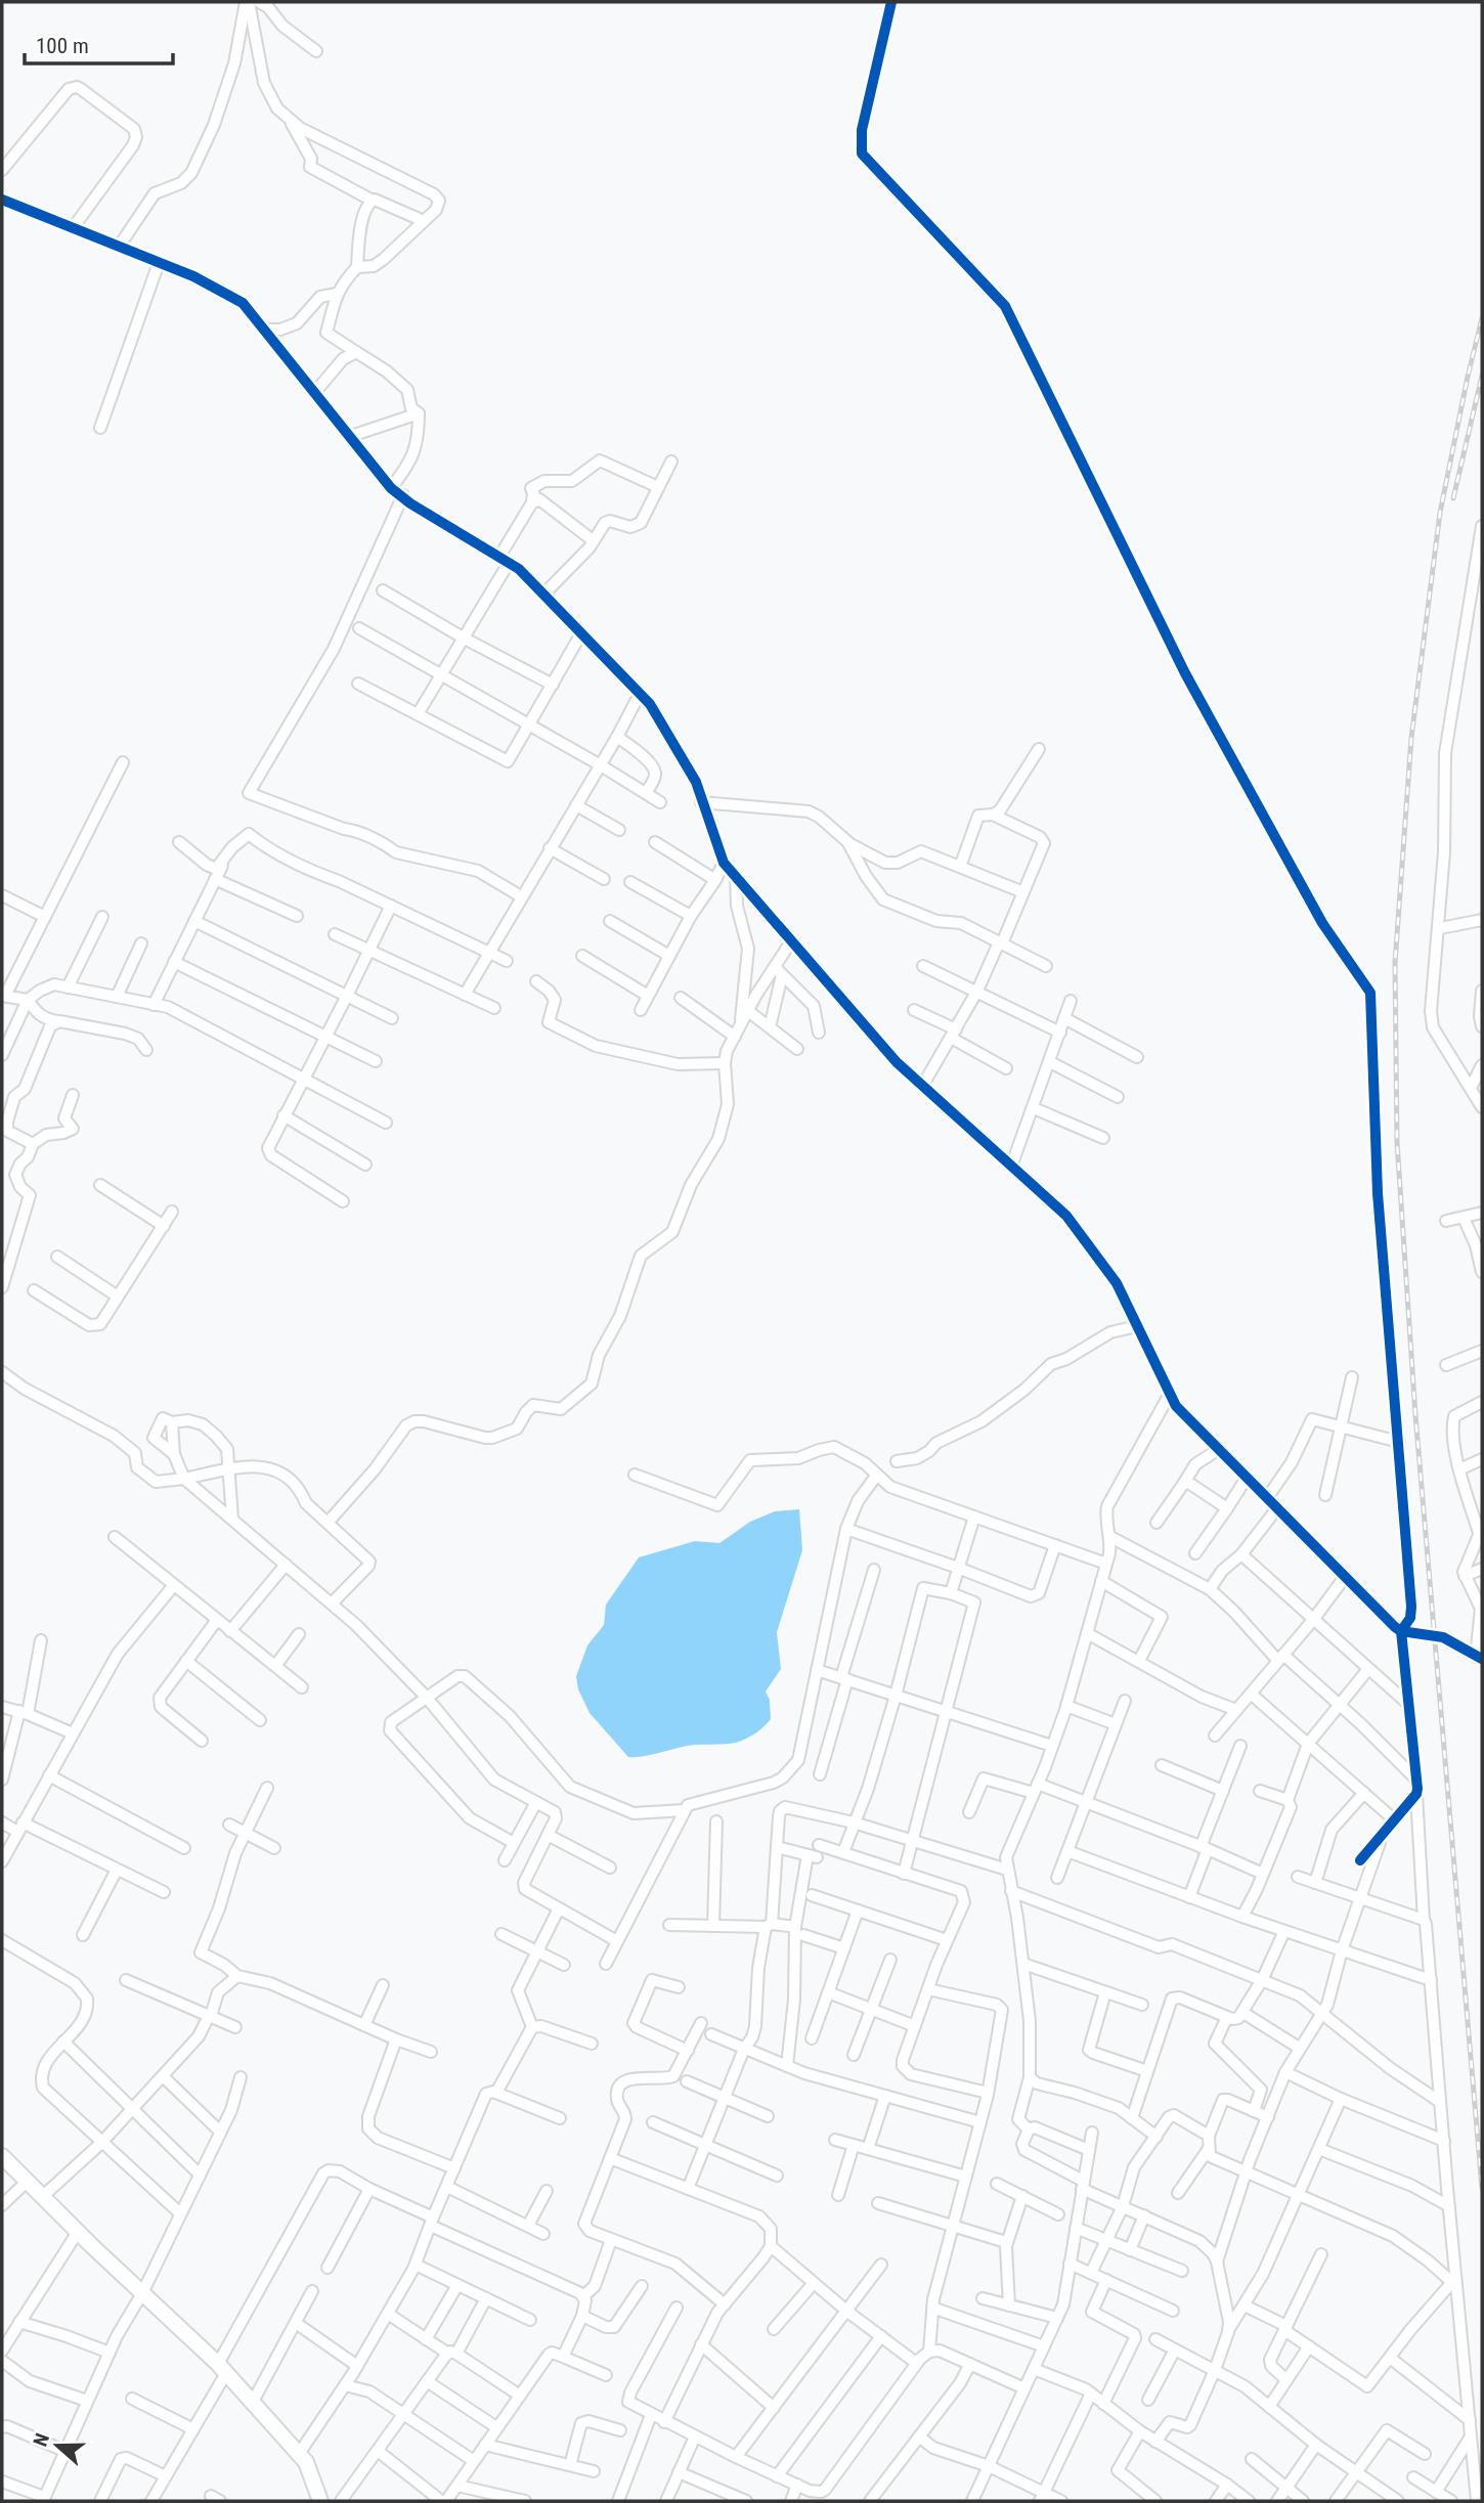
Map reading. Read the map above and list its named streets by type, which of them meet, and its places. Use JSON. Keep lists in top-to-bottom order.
{
  "scale_bar": "100 m",
  "north": "left"
}
